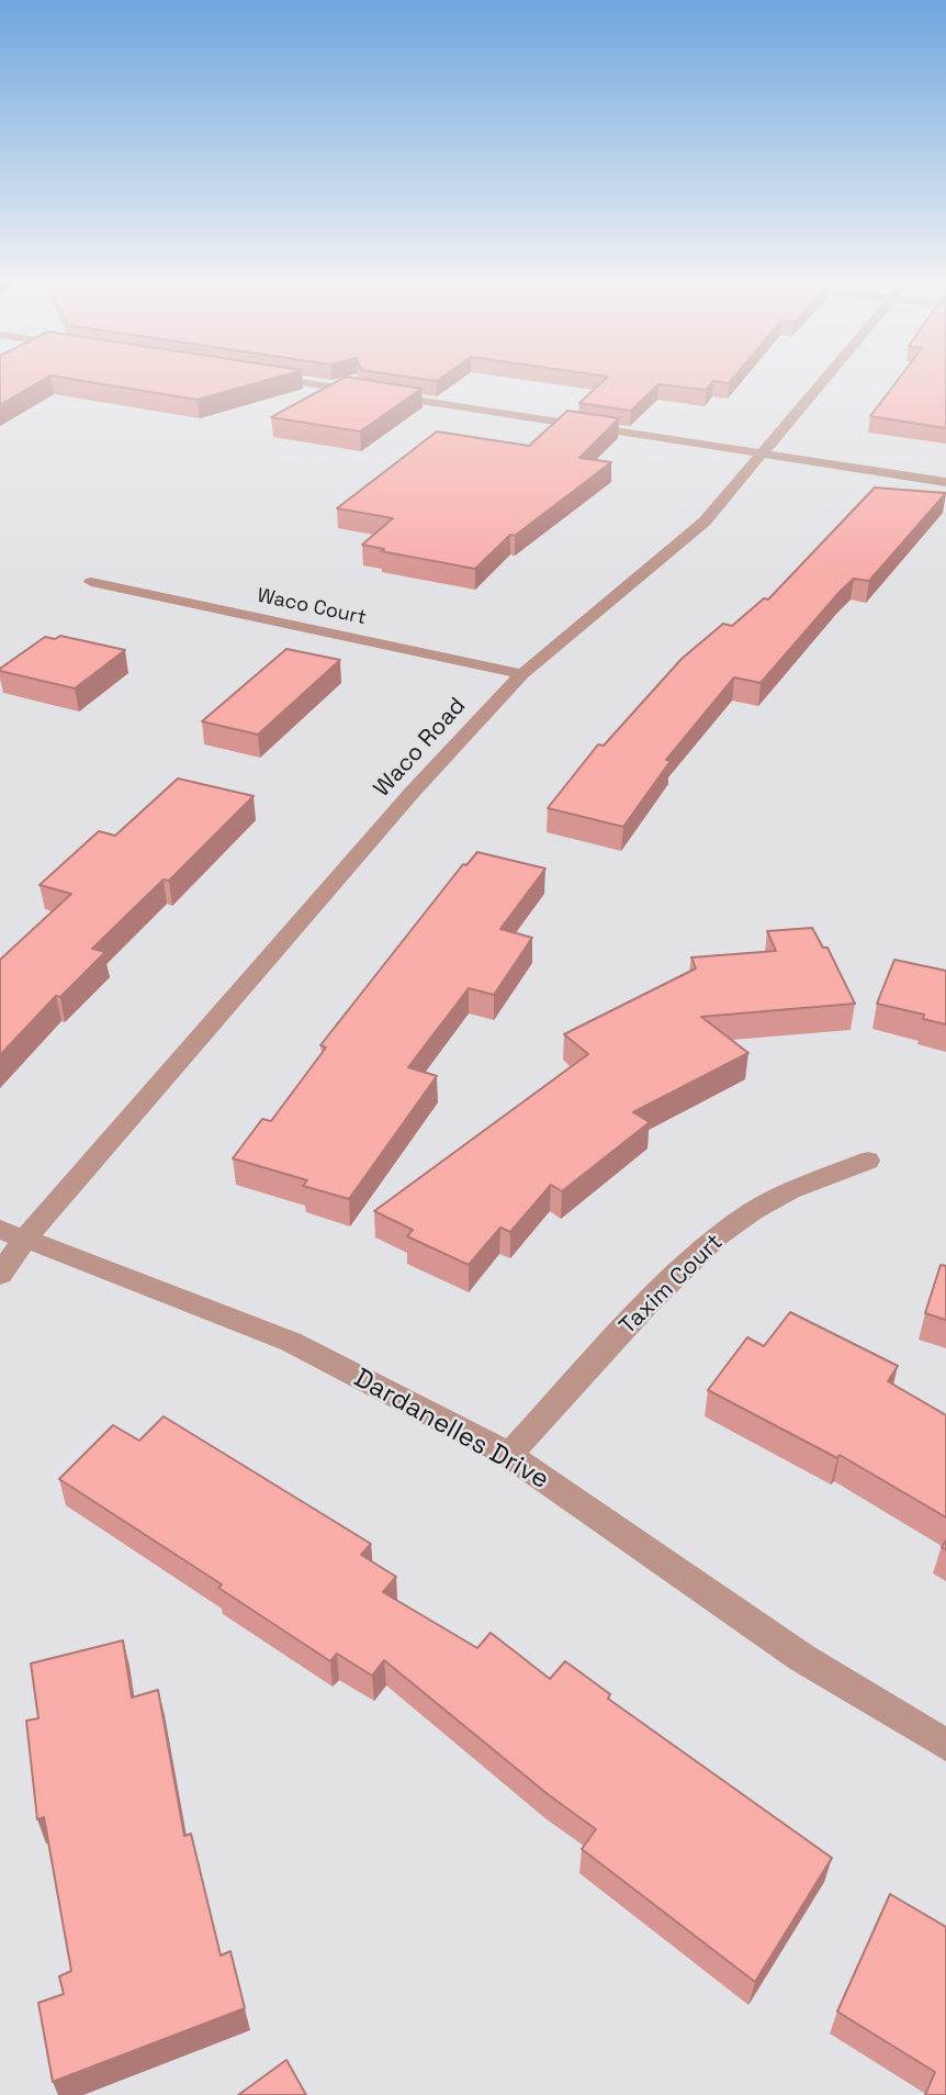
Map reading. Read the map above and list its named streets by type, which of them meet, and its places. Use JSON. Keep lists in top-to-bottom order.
{
  "streets": {
    "street": [
      "Waco Court",
      "Waco Road",
      "Taxim Court",
      "Dardanelles Drive"
    ]
  },
  "crossings": [
    ["Waco Court", "Waco Road"],
    ["Waco Road", "Dardanelles Drive"],
    ["Taxim Court", "Dardanelles Drive"]
  ]
}
